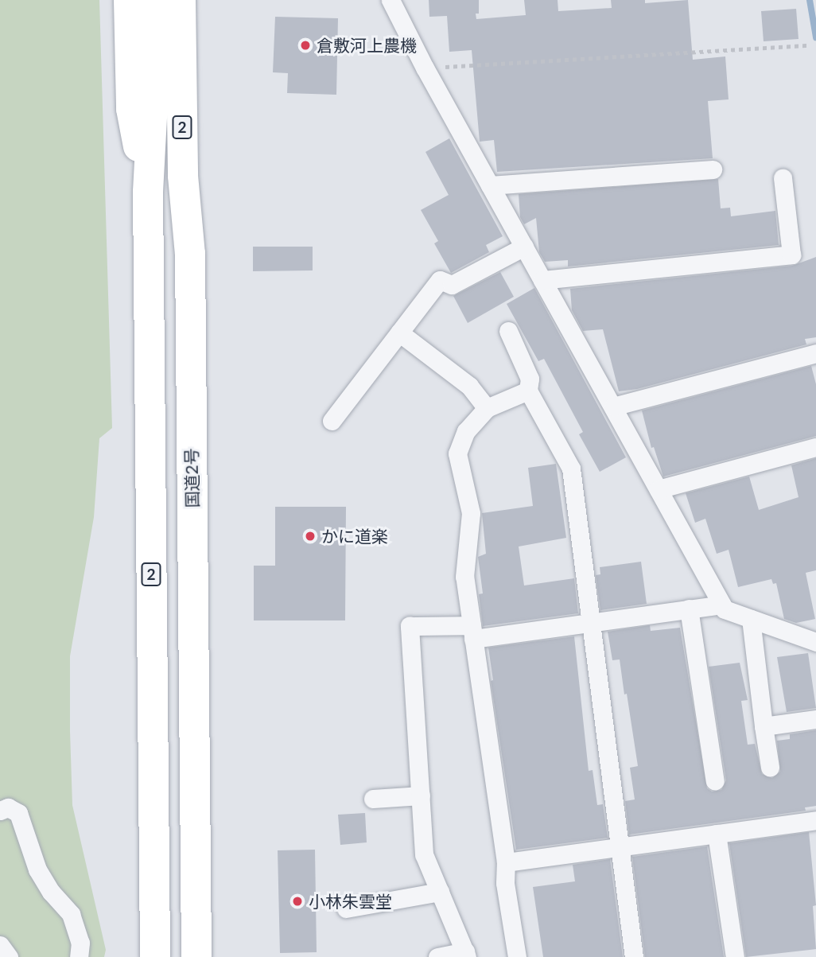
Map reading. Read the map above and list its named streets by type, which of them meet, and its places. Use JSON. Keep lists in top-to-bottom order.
{
  "streets": {
    "highway": ["2", "国道2号"]
  },
  "places": ["倉敷河上農機", "かに道楽", "小林朱雲堂"]
}
